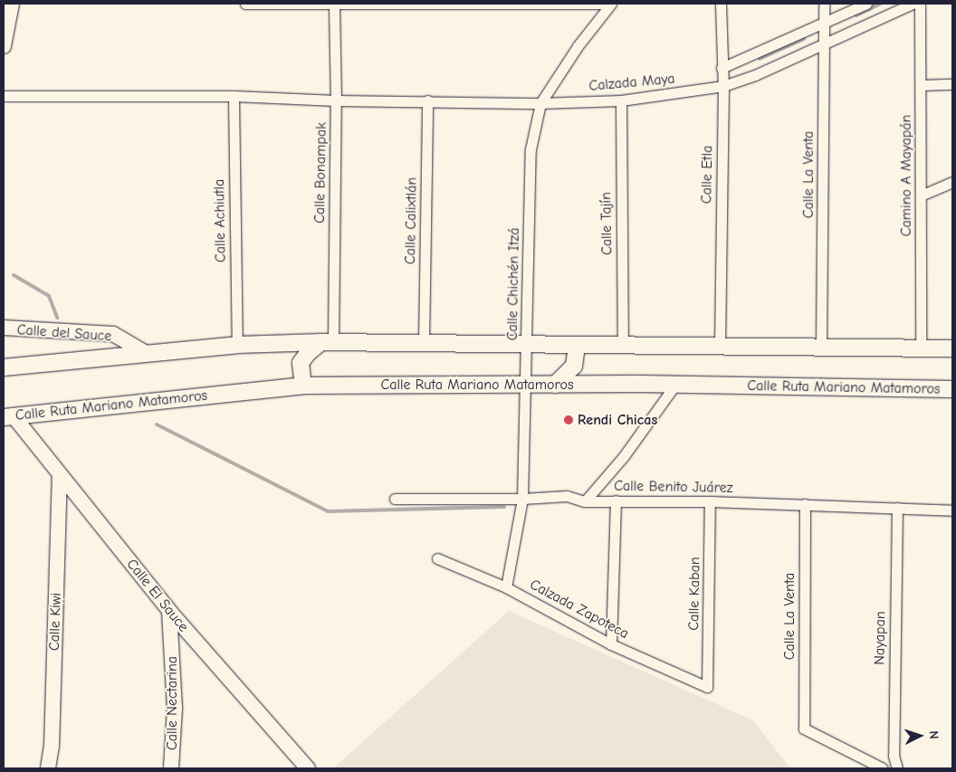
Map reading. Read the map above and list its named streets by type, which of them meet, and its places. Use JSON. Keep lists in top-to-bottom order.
{
  "streets": {
    "main road": ["Calle Ruta Mariano Matamoros"],
    "street": [
      "Calzada Maya",
      "Calle Bonampak",
      "Calle Etla",
      "Calle La Venta",
      "Camino A Mayapán",
      "Calle Achiutla",
      "Calle Calixtlán",
      "Calle Tajín",
      "Calle Chichén Itzá",
      "Calle del Sauce",
      "Calle Benito Juárez",
      "Calle Kaban",
      "Calle El Sauce",
      "Calzada Zapoteca",
      "Calle Kiwi",
      "Nayapan",
      "Calle Nectarina"
    ]
  },
  "crossings": [
    ["Calzada Maya", "Calle Bonampak"],
    ["Calzada Maya", "Calle Etla"],
    ["Calzada Maya", "Calle La Venta"],
    ["Calzada Maya", "Calle Achiutla"],
    ["Calzada Maya", "Calle Calixtlán"],
    ["Calzada Maya", "Calle Tajín"],
    ["Calzada Maya", "Calle Chichén Itzá"],
    ["Calle La Venta", "Calle Benito Juárez"],
    ["Calle Chichén Itzá", "Calle Ruta Mariano Matamoros"],
    ["Calle Chichén Itzá", "Calle Benito Juárez"],
    ["Calle Chichén Itzá", "Calzada Zapoteca"],
    ["Calle Ruta Mariano Matamoros", "Calle El Sauce"],
    ["Calle Benito Juárez", "Calle Kaban"],
    ["Calle Benito Juárez", "Nayapan"],
    ["Calle Kaban", "Calzada Zapoteca"],
    ["Calle El Sauce", "Calle Kiwi"],
    ["Calle El Sauce", "Calle Nectarina"]
  ],
  "places": ["Rendi Chicas"],
  "north": "right"
}
